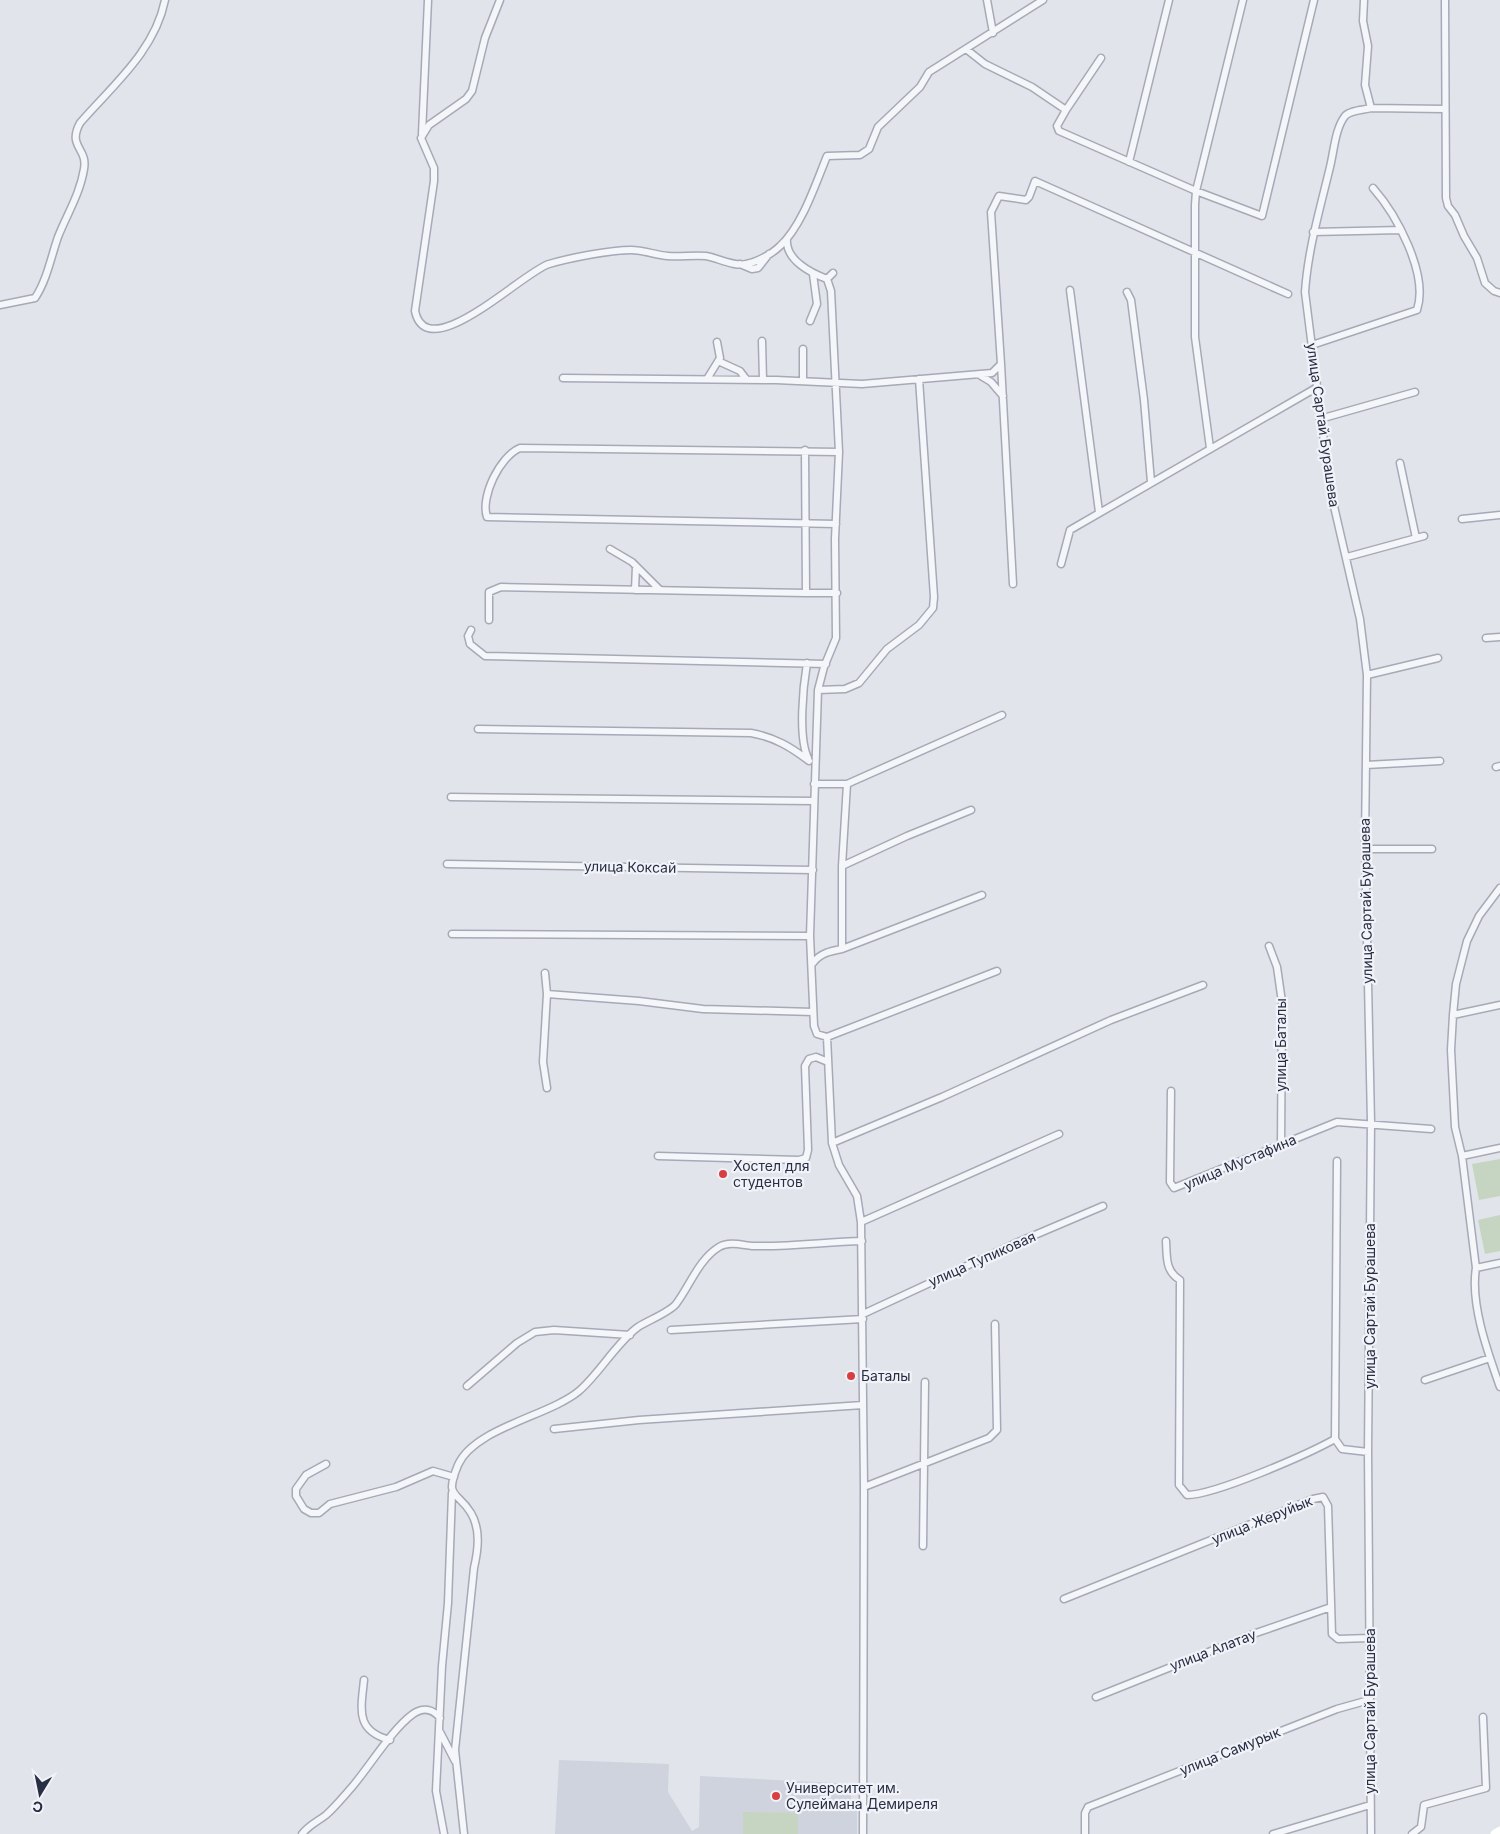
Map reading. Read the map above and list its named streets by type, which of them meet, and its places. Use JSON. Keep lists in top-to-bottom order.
{
  "streets": {
    "street": [
      "улица Сартай Бурашева",
      "улица Коксай",
      "улица Баталы",
      "улица Мустафина",
      "улица Тупиковая",
      "улица Жеруйык",
      "улица Алатау",
      "улица Самурык"
    ]
  },
  "crossings": [
    ["улица Сартай Бурашева", "улица Мустафина"],
    ["улица Сартай Бурашева", "улица Жеруйык"],
    ["улица Сартай Бурашева", "улица Самурык"],
    ["улица Баталы", "улица Мустафина"],
    ["улица Жеруйык", "улица Алатау"]
  ],
  "places": ["Хостел для студентов", "Баталы", "Университет им. Сулеймана Демиреля"],
  "north": "bottom"
}
